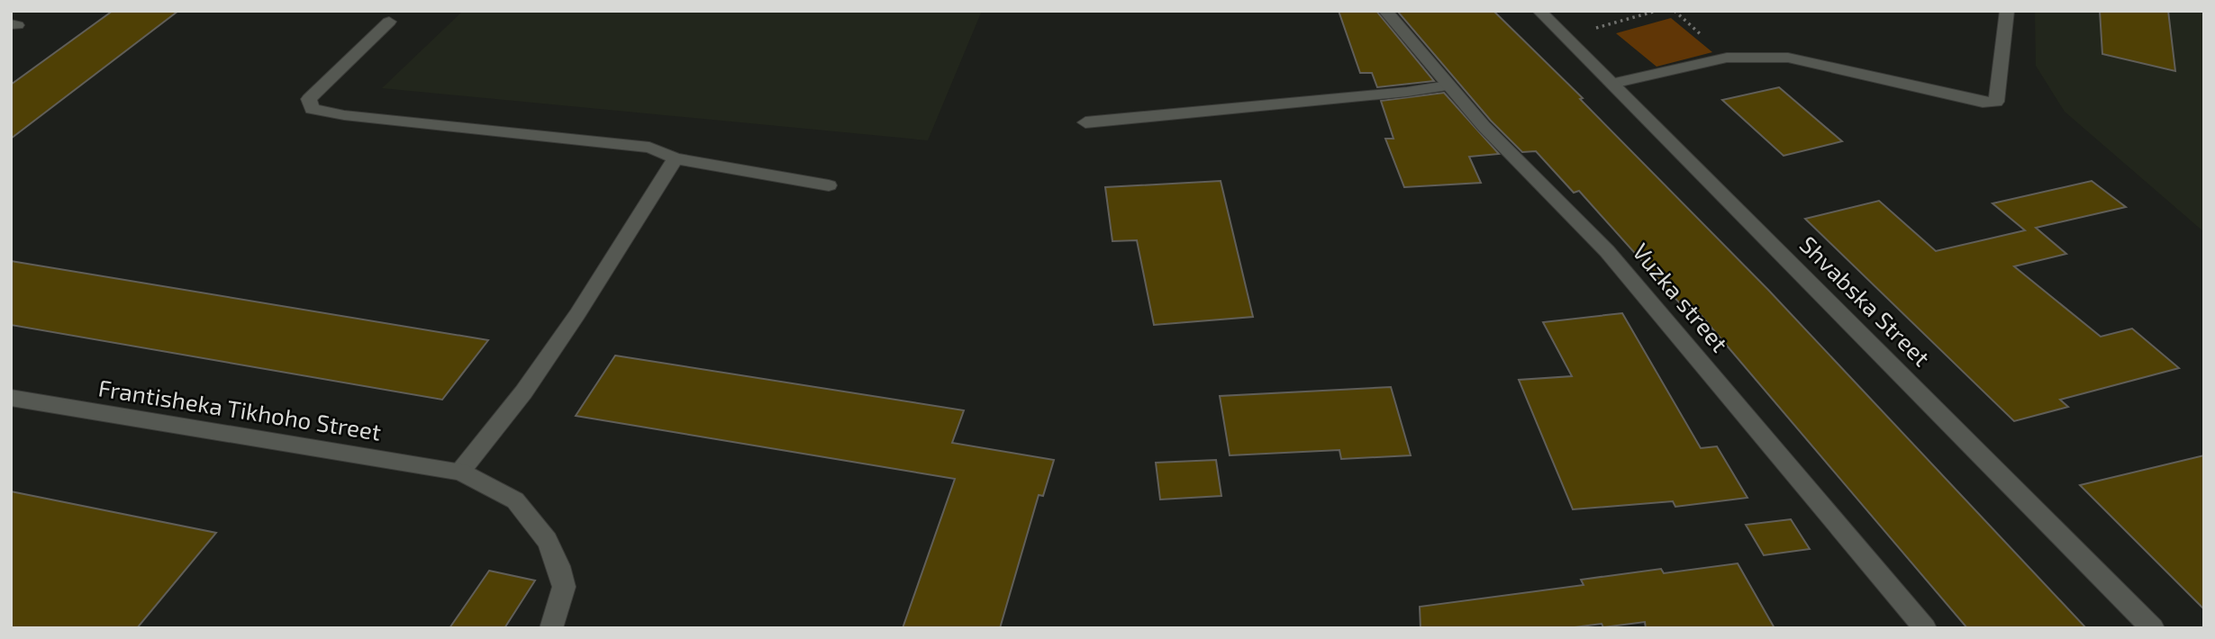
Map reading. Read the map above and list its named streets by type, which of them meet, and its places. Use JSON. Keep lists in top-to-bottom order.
{
  "streets": {
    "street": ["Vuzka street", "Shvabska Street", "Frantisheka Tikhoho Street"]
  }
}
